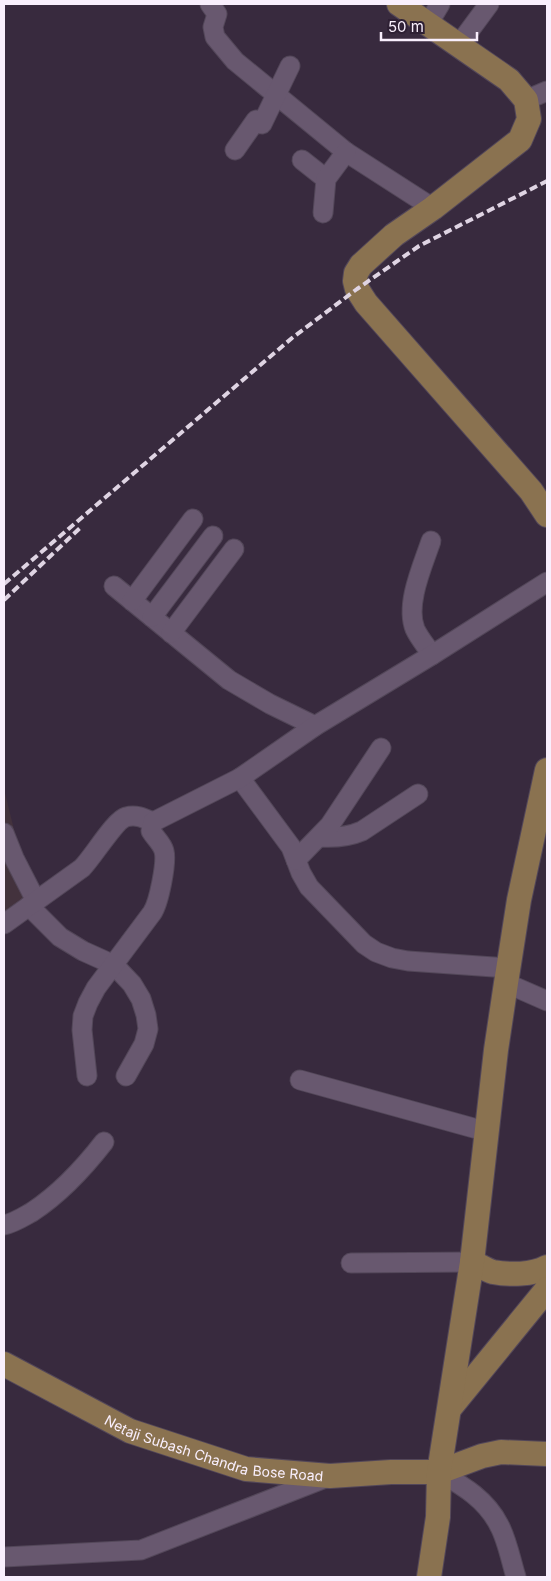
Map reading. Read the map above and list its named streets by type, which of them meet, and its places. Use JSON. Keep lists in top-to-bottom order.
{
  "streets": {
    "main road": ["Netaji Subash Chandra Bose Road"]
  },
  "scale_bar": "50 m"
}
